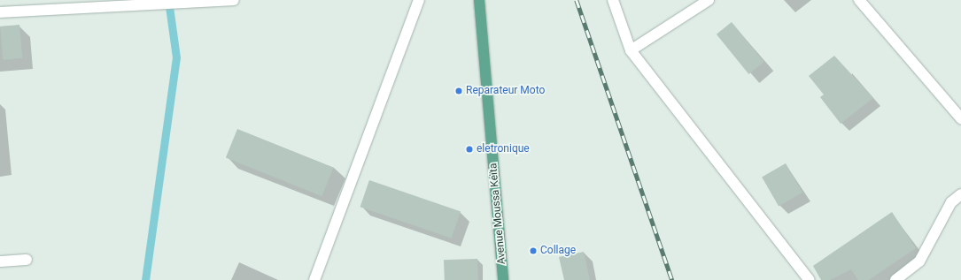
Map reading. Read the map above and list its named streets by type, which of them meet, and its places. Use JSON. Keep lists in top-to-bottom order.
{
  "streets": {
    "main road": ["Avenue Moussa Keïta"]
  },
  "places": ["Reparateur Moto", "eletronique", "Collage"]
}
